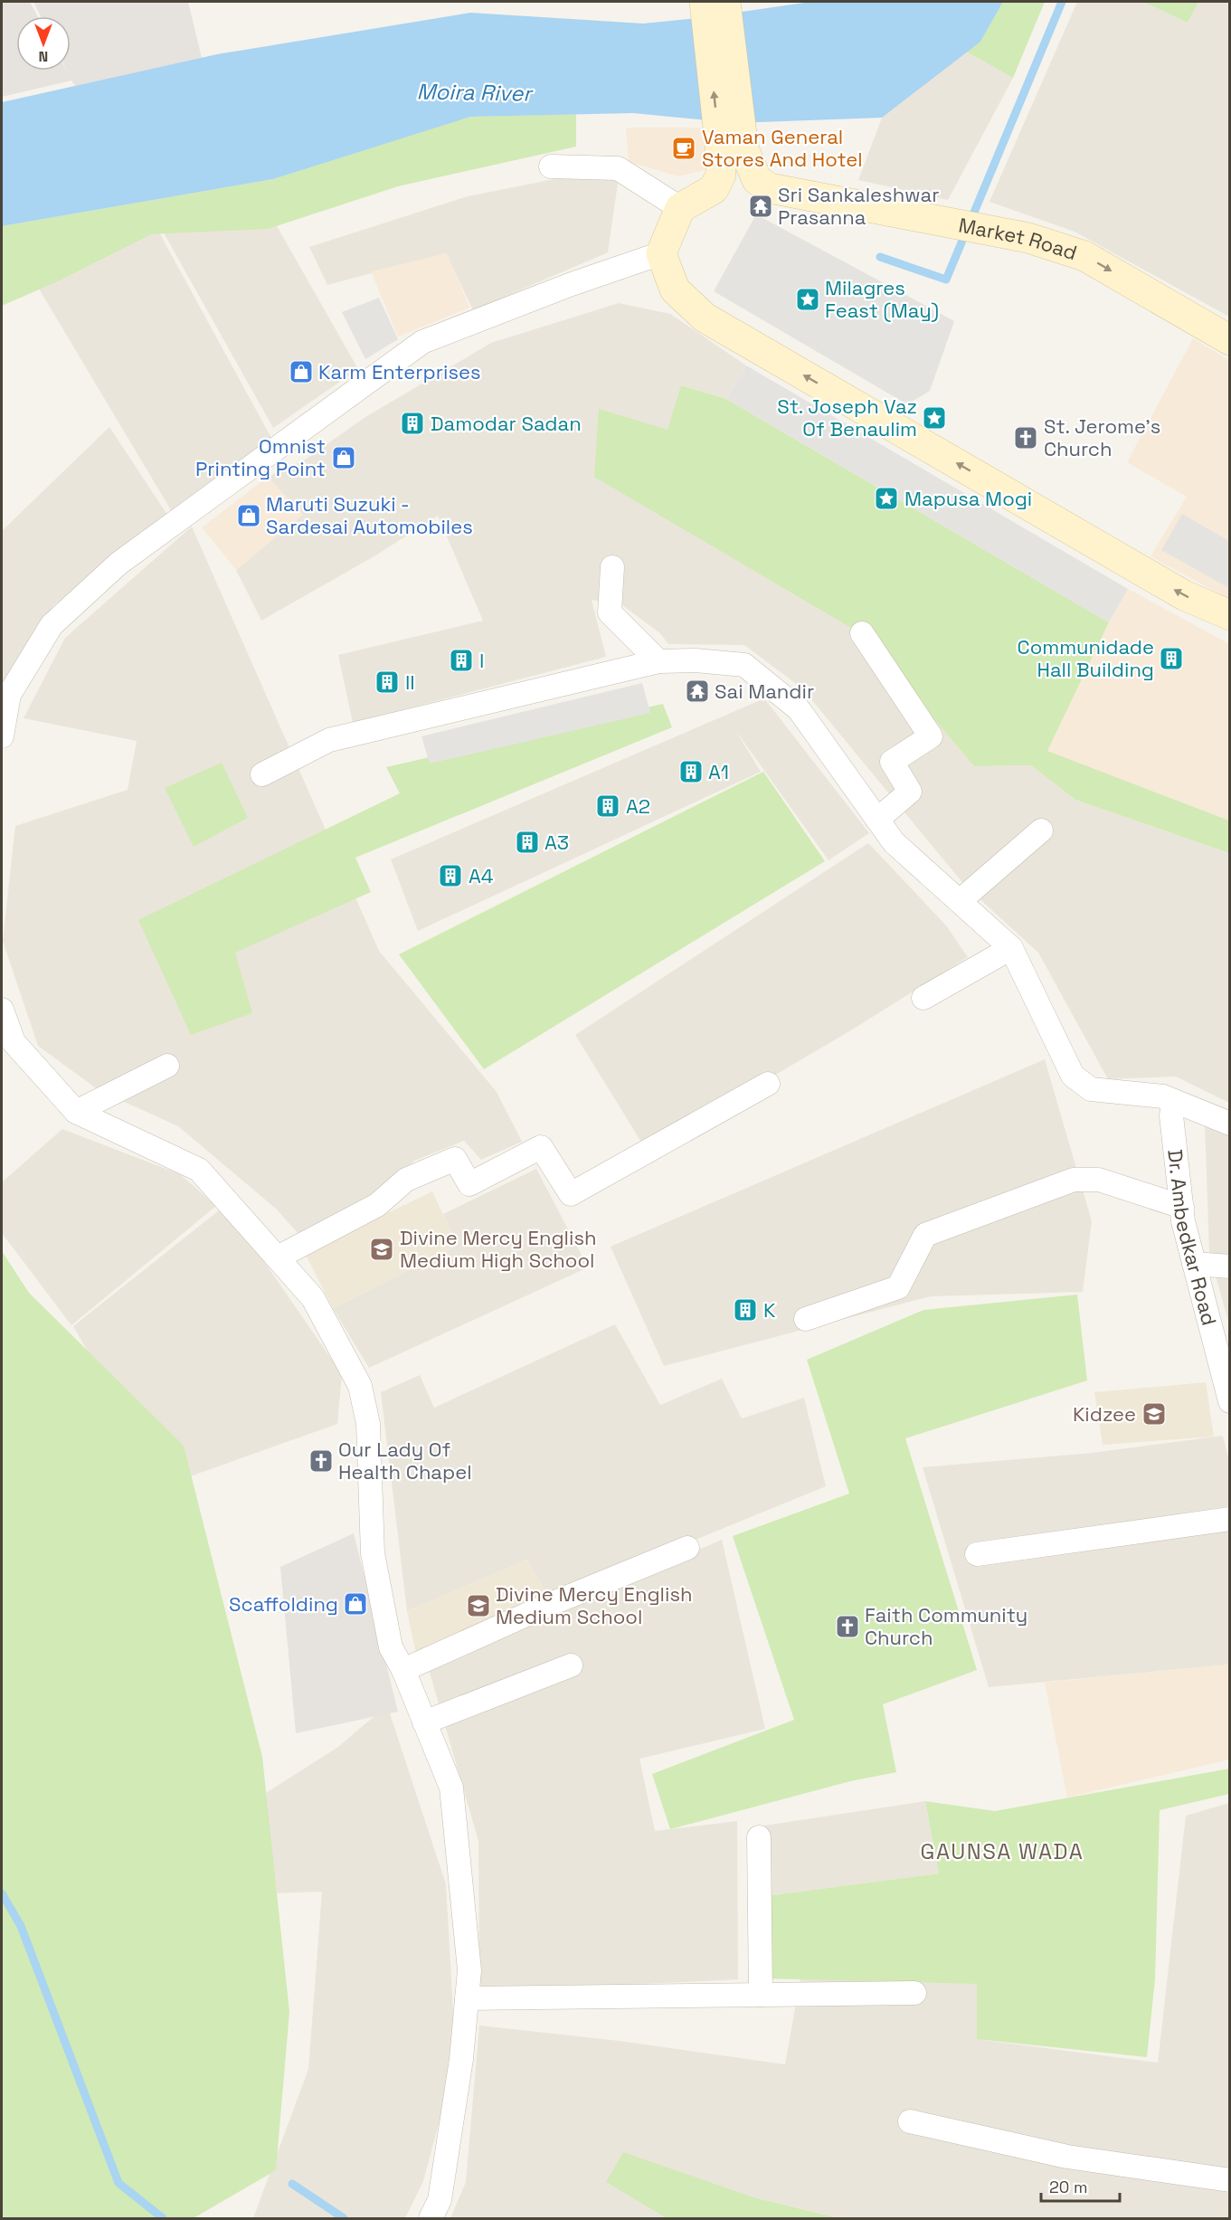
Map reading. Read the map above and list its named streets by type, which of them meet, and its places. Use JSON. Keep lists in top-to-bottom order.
{
  "streets": {
    "main road": ["Market Road"],
    "street": ["Dr. Ambedkar Road"]
  },
  "districts": ["GAUNSA WADA"],
  "water": ["Moira River"],
  "places": {
    "cafe": ["Vaman General Stores And Hotel"],
    "temple": ["Sri Sankaleshwar Prasanna", "Sai Mandir"],
    "place": ["Milagres Feast (May)", "St. Joseph Vaz Of Benaulim", "Mapusa Mogi"],
    "shop": [
      "Karm Enterprises",
      "Omnist Printing Point",
      "Maruti Suzuki - Sardesai Automobiles",
      "Scaffolding"
    ],
    "building": [
      "Damodar Sadan",
      "Communidade Hall Building",
      "I",
      "II",
      "A1",
      "A2",
      "A3",
      "A4",
      "K"
    ],
    "church": ["St. Jerome's Church", "Our Lady Of Health Chapel", "Faith Community Church"],
    "school or university": ["Divine Mercy English Medium High School", "Kidzee", "Divine Mercy English Medium School"]
  },
  "scale_bar": "20 m",
  "north": "bottom"
}
